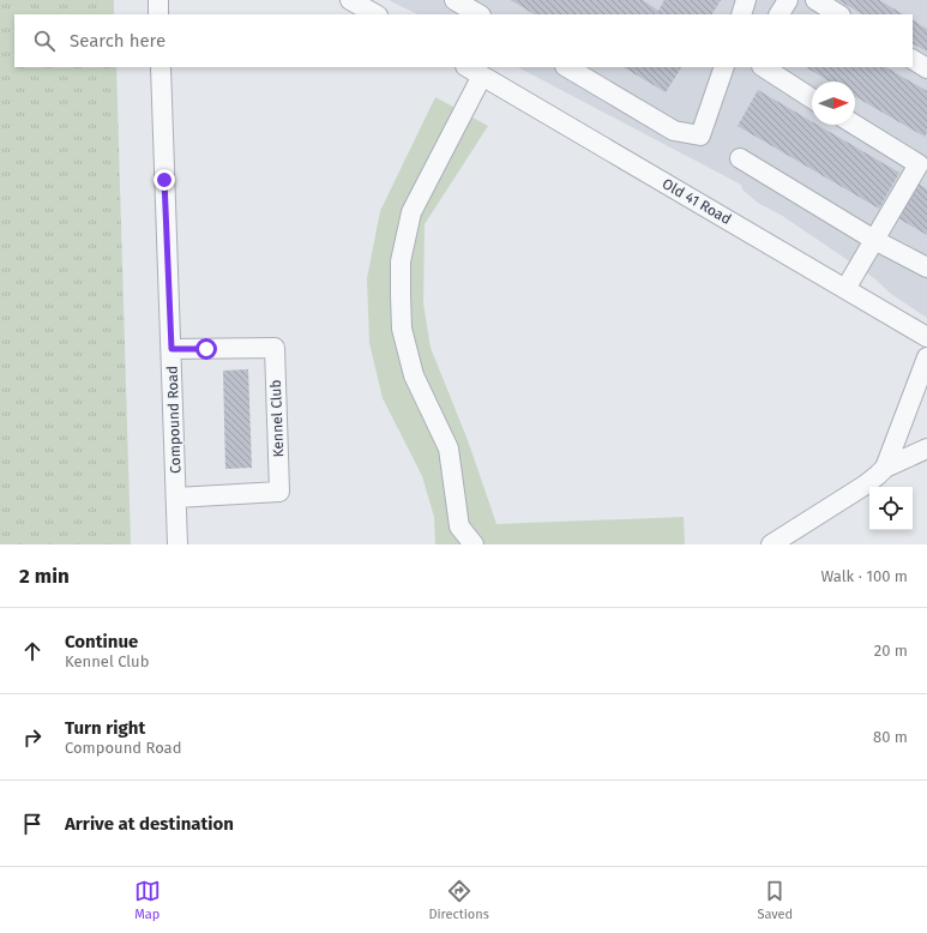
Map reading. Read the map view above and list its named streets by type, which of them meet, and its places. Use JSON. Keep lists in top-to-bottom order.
{
  "streets": {
    "street": ["Old 41 Road", "Kennel Club", "Compound Road"]
  },
  "crossings": [
    ["Kennel Club", "Compound Road"]
  ],
  "north": "right",
  "page": {
    "search": "Search here",
    "heading": ["2 min", "Walk · 100 m"],
    "list": [
      ["Continue", "Kennel Club", "20 m"],
      ["Turn right", "Compound Road", "80 m"],
      "Arrive at destination"
    ],
    "nav": ["Map", "Directions", "Saved"]
  }
}
